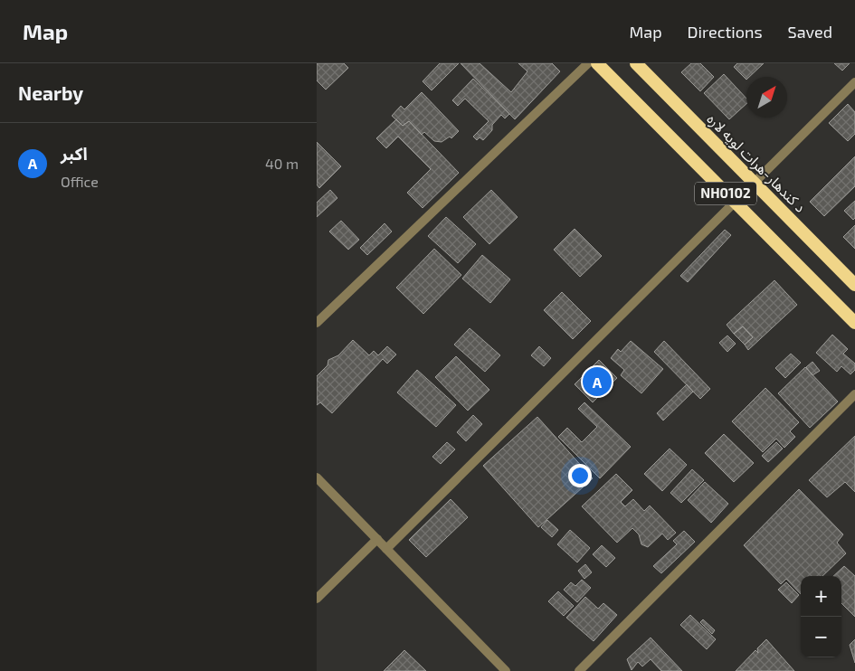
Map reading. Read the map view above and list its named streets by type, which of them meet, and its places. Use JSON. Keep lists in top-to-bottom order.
{
  "streets": {
    "highway": ["د کندهار-هرات لويه لاره", "NH0102"]
  },
  "north": "top right",
  "page": {
    "header": "Map",
    "nav": ["Map", "Directions", "Saved"],
    "heading": "Nearby",
    "list": [
      {
        "mark": "A",
        "name": "اکبر",
        "note": "Office",
        "value": "40 m"
      }
    ],
    "pins": "A",
    "map_buttons": ["+", "−"]
  }
}
